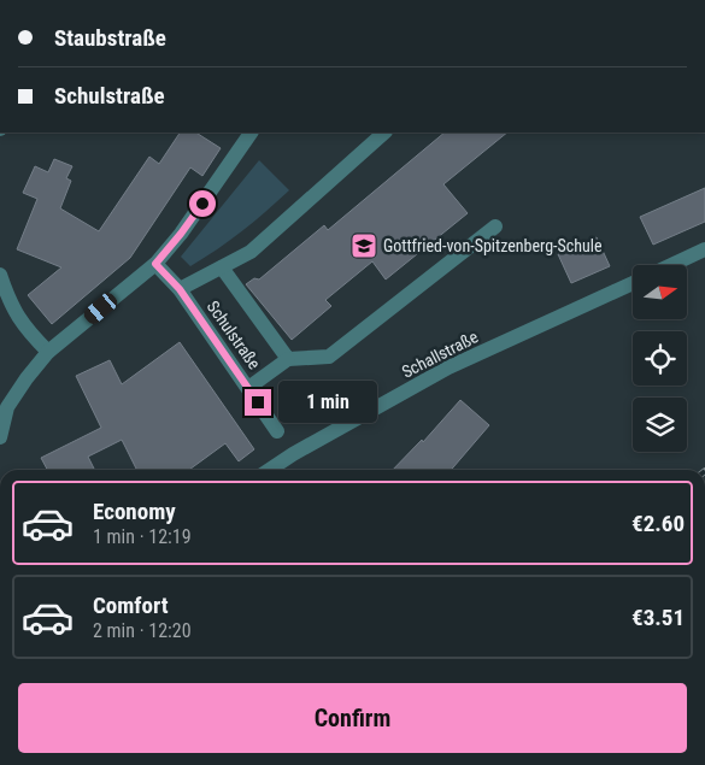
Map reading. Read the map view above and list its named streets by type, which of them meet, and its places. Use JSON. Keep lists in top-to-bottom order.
{
  "streets": {
    "street": ["Schulstraße", "Schallstraße"]
  },
  "places": {
    "school or university": ["Gottfried-von-Spitzenberg-Schule"]
  },
  "north": "right",
  "page": {
    "banner": ["Staubstraße", "Schulstraße"],
    "bubble": "1 min",
    "list": [
      {
        "name": "Economy",
        "note": "1 min · 12:19",
        "value": "€2.60"
      },
      {
        "name": "Comfort",
        "note": "2 min · 12:20",
        "value": "€3.51"
      }
    ],
    "buttons": "Confirm"
  }
}
